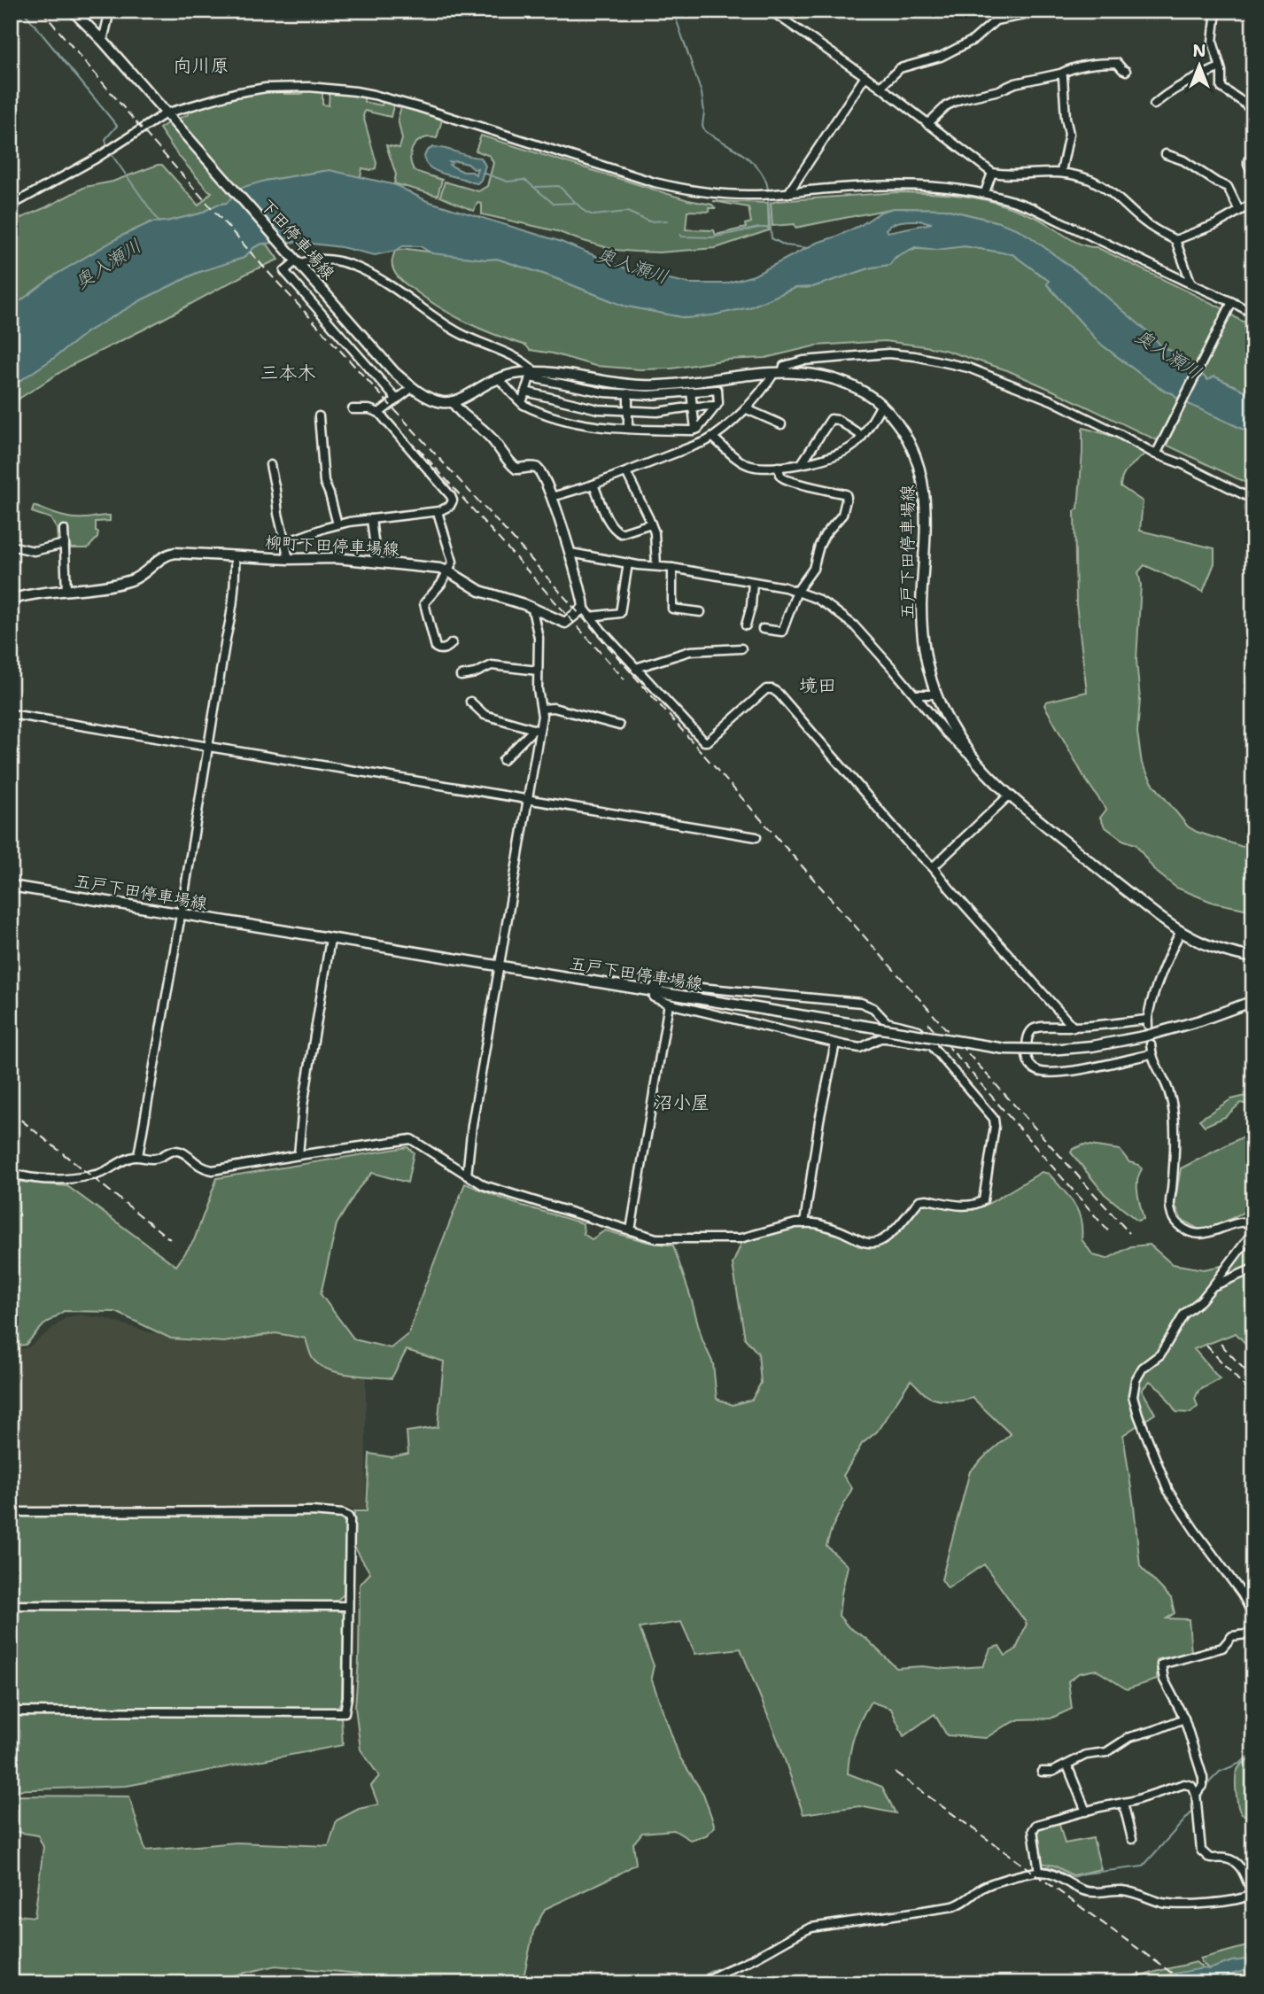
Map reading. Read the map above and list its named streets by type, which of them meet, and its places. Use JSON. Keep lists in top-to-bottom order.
{
  "streets": {
    "main road": ["下田停車場線", "柳町下田停車場線", "五戸下田停車場線"]
  },
  "crossings": [
    ["下田停車場線", "五戸下田停車場線"]
  ],
  "districts": [
    "向川原",
    "三本木",
    "境田",
    "沼小屋"
  ],
  "water": ["奥入瀬川"],
  "north": "top"
}
